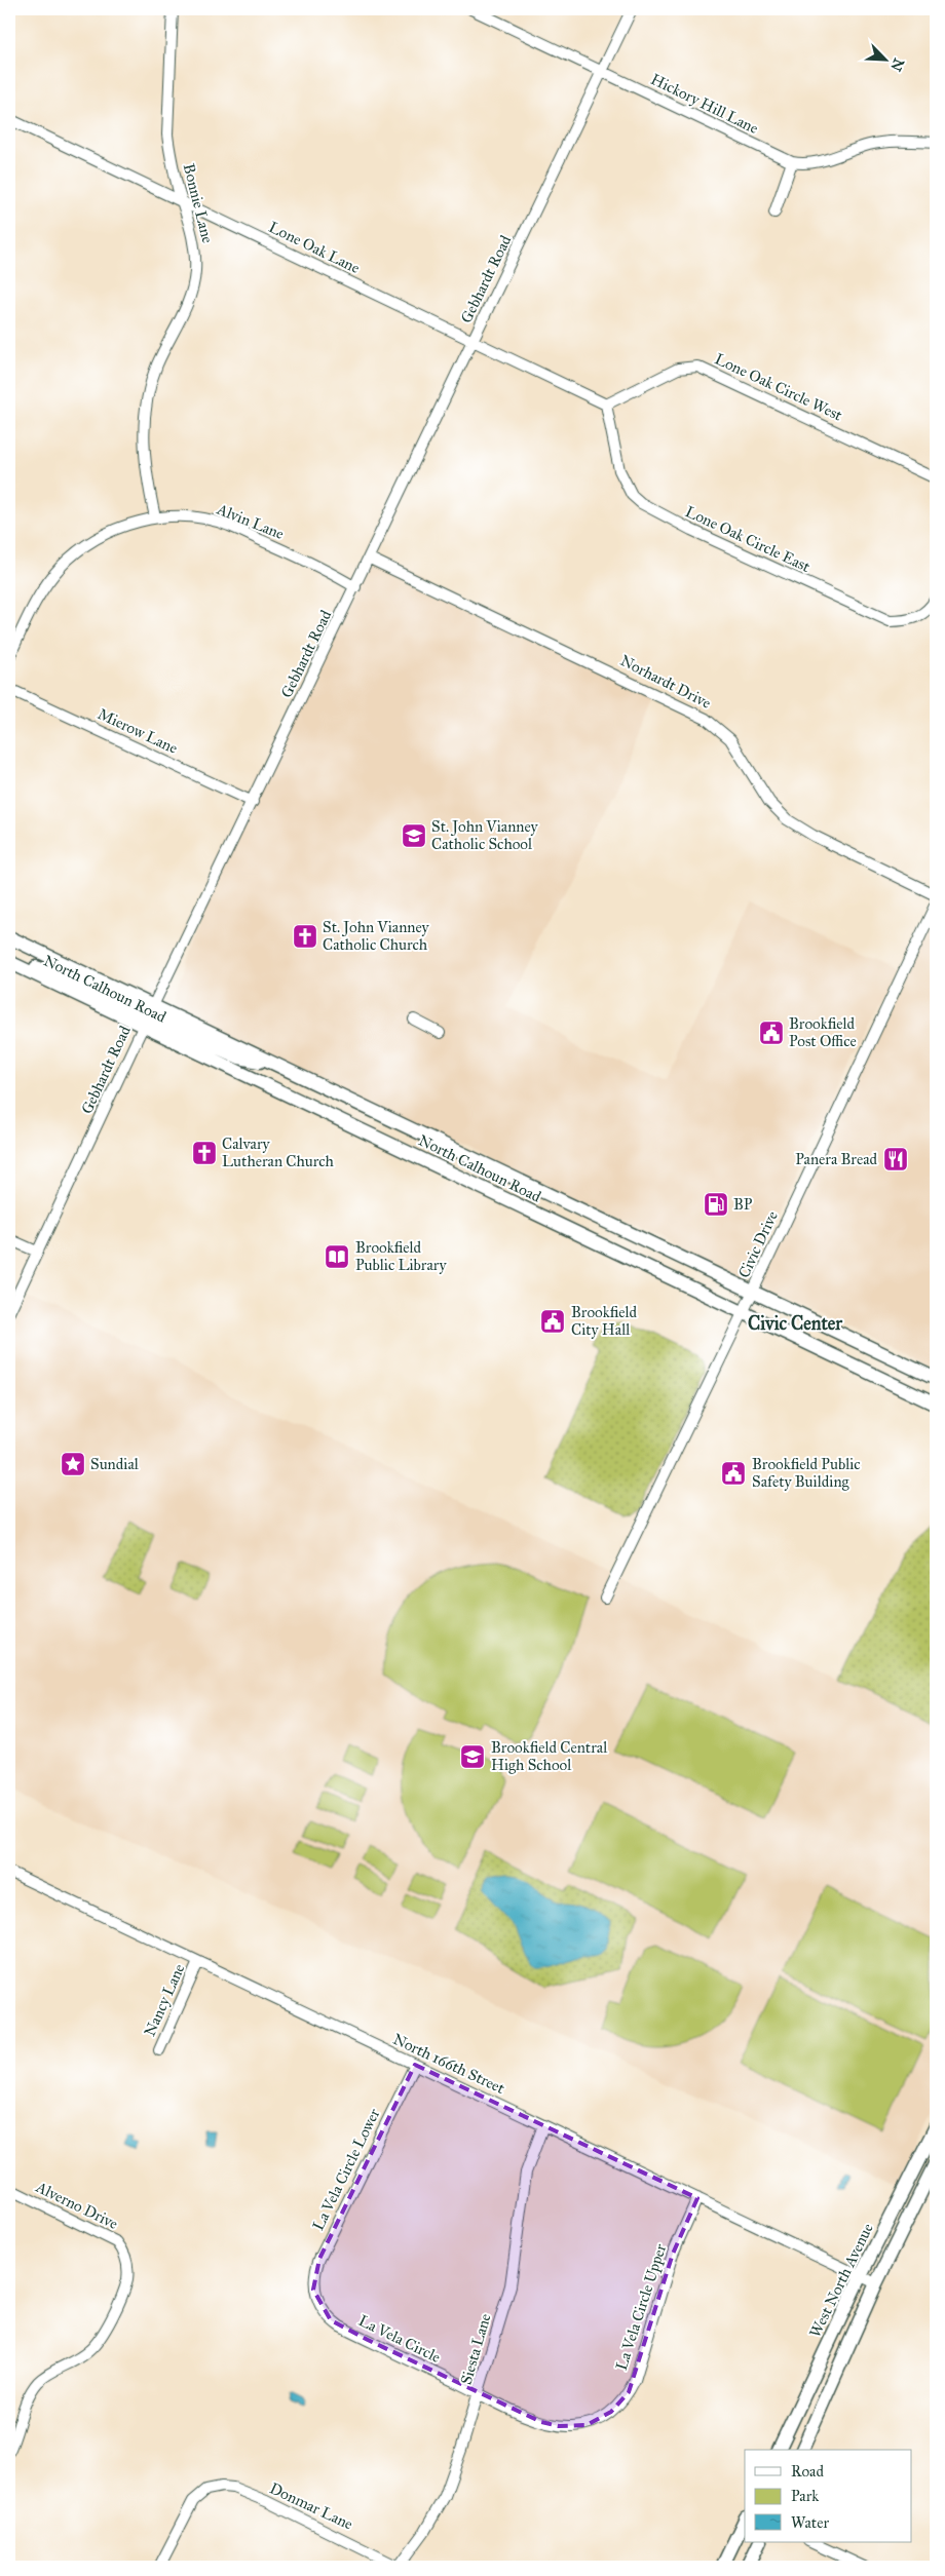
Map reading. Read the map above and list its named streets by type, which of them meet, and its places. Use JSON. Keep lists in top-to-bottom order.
{
  "streets": {
    "main road": ["North Calhoun Road", "West North Avenue"],
    "street": [
      "Hickory Hill Lane",
      "Bonnie Lane",
      "Lone Oak Lane",
      "Gebhardt Road",
      "Lone Oak Circle West",
      "Alvin Lane",
      "Lone Oak Circle East",
      "Norhardt Drive",
      "Mierow Lane",
      "Civic Drive",
      "Nancy Lane",
      "North 166th Street",
      "La Vela Circle Lower",
      "Alverno Drive",
      "La Vela Circle Upper",
      "La Vela Circle",
      "Siesta Lane",
      "Donmar Lane"
    ]
  },
  "crossings": [
    ["Hickory Hill Lane", "Gebhardt Road"],
    ["Bonnie Lane", "Lone Oak Lane"],
    ["Bonnie Lane", "Alvin Lane"],
    ["Lone Oak Lane", "Gebhardt Road"],
    ["Lone Oak Lane", "Lone Oak Circle West"],
    ["Lone Oak Lane", "Lone Oak Circle East"],
    ["Gebhardt Road", "Alvin Lane"],
    ["Gebhardt Road", "Norhardt Drive"],
    ["Gebhardt Road", "Mierow Lane"],
    ["Gebhardt Road", "North Calhoun Road"],
    ["Lone Oak Circle West", "Lone Oak Circle East"],
    ["North Calhoun Road", "Civic Drive"],
    ["Nancy Lane", "North 166th Street"],
    ["North 166th Street", "La Vela Circle Lower"],
    ["North 166th Street", "West North Avenue"],
    ["North 166th Street", "La Vela Circle Upper"],
    ["North 166th Street", "Siesta Lane"],
    ["La Vela Circle Lower", "La Vela Circle"],
    ["La Vela Circle Upper", "La Vela Circle"],
    ["La Vela Circle", "Siesta Lane"],
    ["Siesta Lane", "Donmar Lane"]
  ],
  "districts": ["Civic Center"],
  "places": {
    "school or university": ["St. John Vianney Catholic School", "Brookfield Central High School"],
    "church": ["St. John Vianney Catholic Church", "Calvary Lutheran Church"],
    "public building": ["Brookfield Post Office", "Brookfield City Hall", "Brookfield Public Safety Building"],
    "restaurant": ["Panera Bread"],
    "fuel station": ["BP"],
    "library": ["Brookfield Public Library"],
    "place": ["Sundial"]
  },
  "legend": ["Road", "Park", "Water"],
  "north": "bottom right"
}
